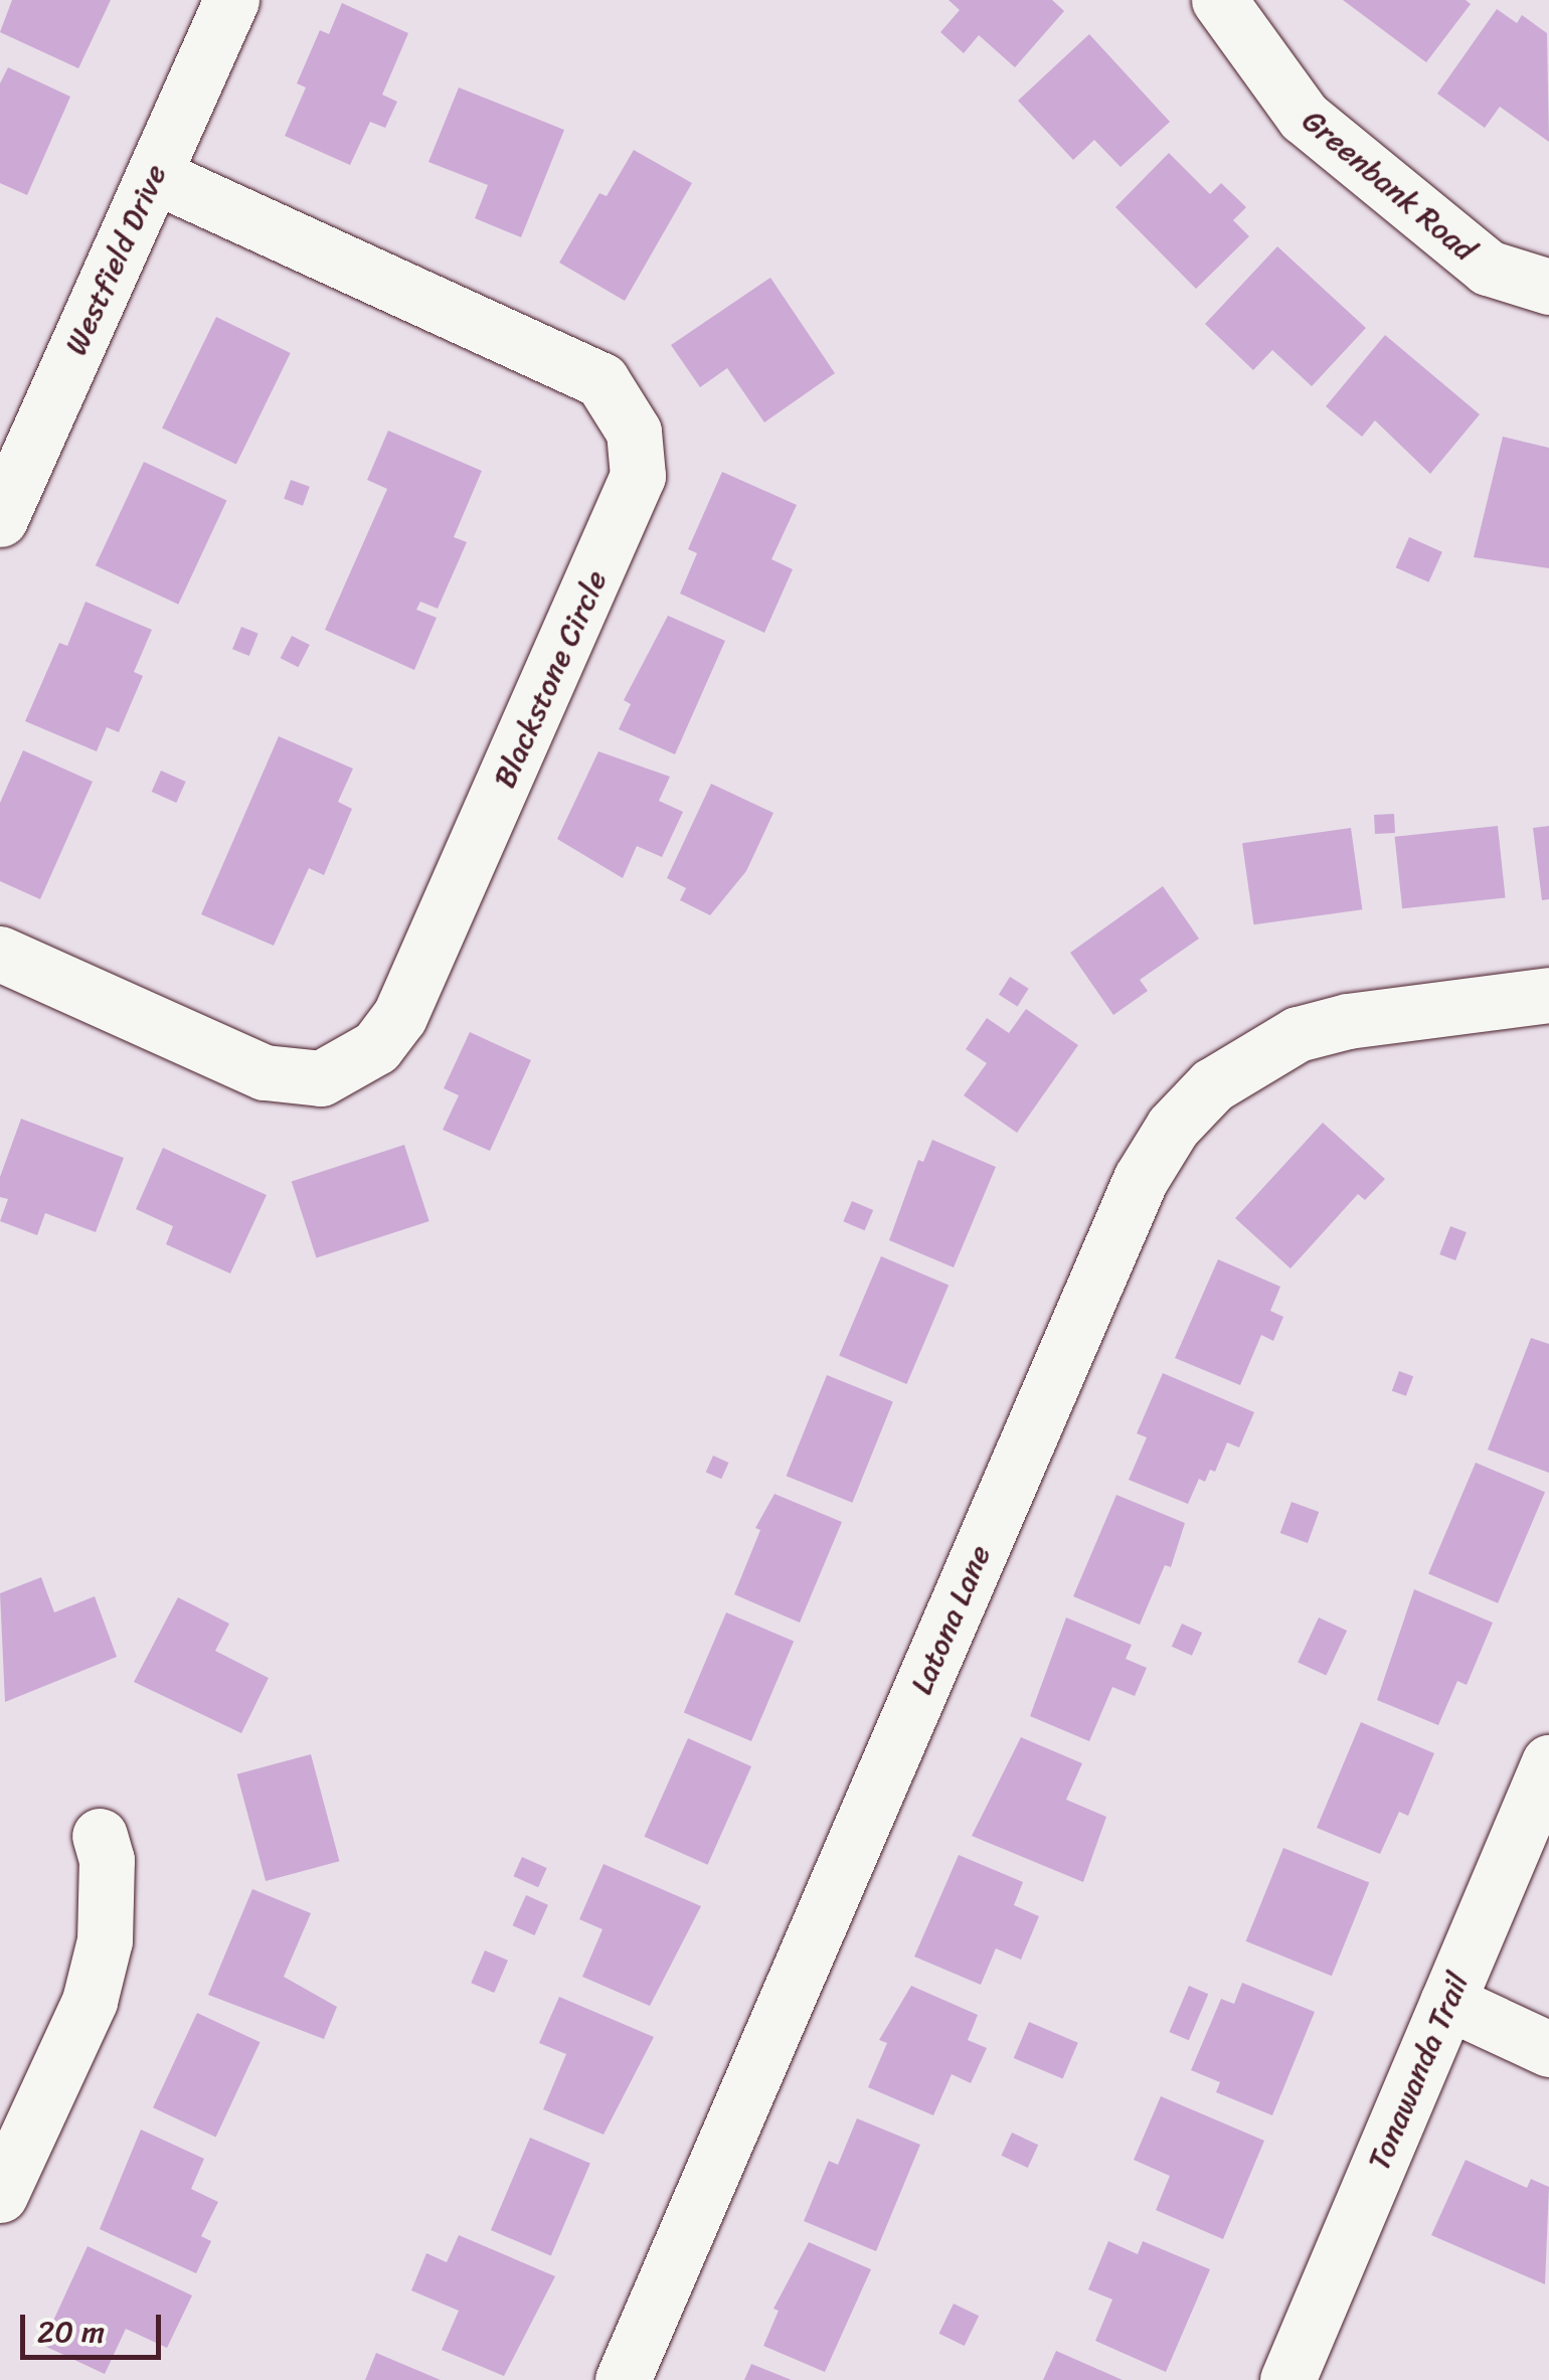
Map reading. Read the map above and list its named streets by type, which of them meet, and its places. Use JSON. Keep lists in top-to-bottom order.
{
  "streets": {
    "street": [
      "Greenbank Road",
      "Westfield Drive",
      "Blackstone Circle",
      "Latona Lane",
      "Tonawanda Trail"
    ]
  },
  "crossings": [
    ["Westfield Drive", "Blackstone Circle"]
  ],
  "scale_bar": "20 m"
}
